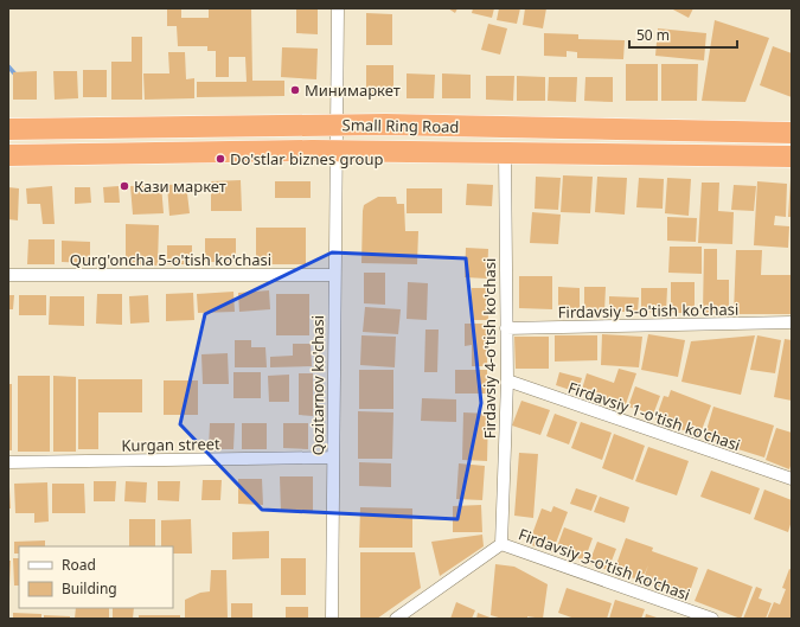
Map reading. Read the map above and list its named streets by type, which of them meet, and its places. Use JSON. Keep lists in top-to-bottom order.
{
  "streets": {
    "highway": ["Small Ring Road"],
    "street": [
      "Qurg'oncha 5-o'tish ko'chasi",
      "Firdavsiy 5-o'tish ko'chasi",
      "Firdavsiy 4-o'tish ko'chasi",
      "Qozitarnov ko'chasi",
      "Firdavsiy 1-o'tish ko'chasi",
      "Kurgan street",
      "Firdavsiy 3-o'tish ko'chasi"
    ]
  },
  "crossings": [
    ["Small Ring Road", "Firdavsiy 4-o'tish ko'chasi"],
    ["Small Ring Road", "Qozitarnov ko'chasi"],
    ["Qurg'oncha 5-o'tish ko'chasi", "Qozitarnov ko'chasi"],
    ["Firdavsiy 5-o'tish ko'chasi", "Firdavsiy 4-o'tish ko'chasi"],
    ["Firdavsiy 4-o'tish ko'chasi", "Firdavsiy 1-o'tish ko'chasi"],
    ["Firdavsiy 4-o'tish ko'chasi", "Firdavsiy 3-o'tish ko'chasi"],
    ["Qozitarnov ko'chasi", "Kurgan street"]
  ],
  "places": ["Минимаркет", "Do'stlar biznes group", "Кази маркет"],
  "legend": ["Road", "Building"],
  "scale_bar": "50 m"
}
